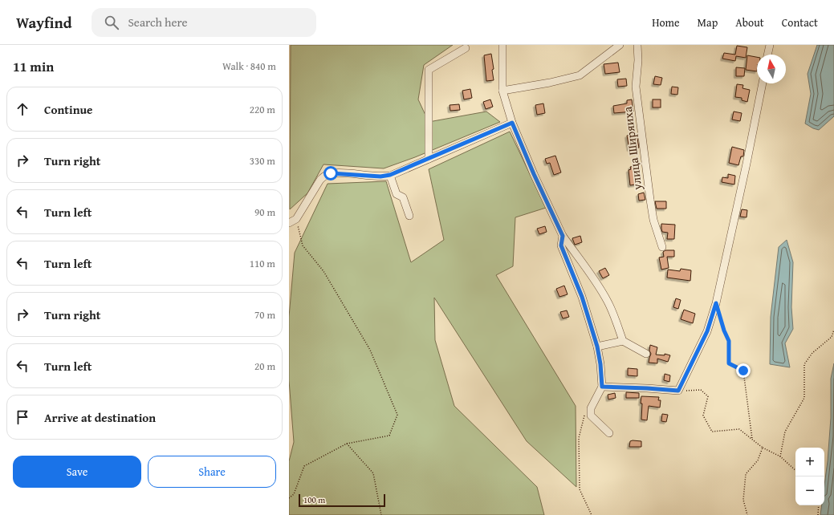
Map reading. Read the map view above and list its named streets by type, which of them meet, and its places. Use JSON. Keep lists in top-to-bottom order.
{
  "streets": {
    "street": ["улица Ширяиха"]
  },
  "scale_bar": "100 m",
  "north": "top",
  "page": {
    "header": "Wayfind",
    "search": "Search here",
    "nav": [
      "Home",
      "Map",
      "About",
      "Contact"
    ],
    "heading": ["11 min", "Walk · 840 m"],
    "list": [
      ["Continue", "220 m"],
      ["Turn right", "330 m"],
      ["Turn left", "90 m"],
      ["Turn left", "110 m"],
      ["Turn right", "70 m"],
      ["Turn left", "20 m"],
      "Arrive at destination"
    ],
    "buttons": ["Save", "Share"],
    "map_buttons": ["+", "−"],
    "scale": "100 m"
  }
}
